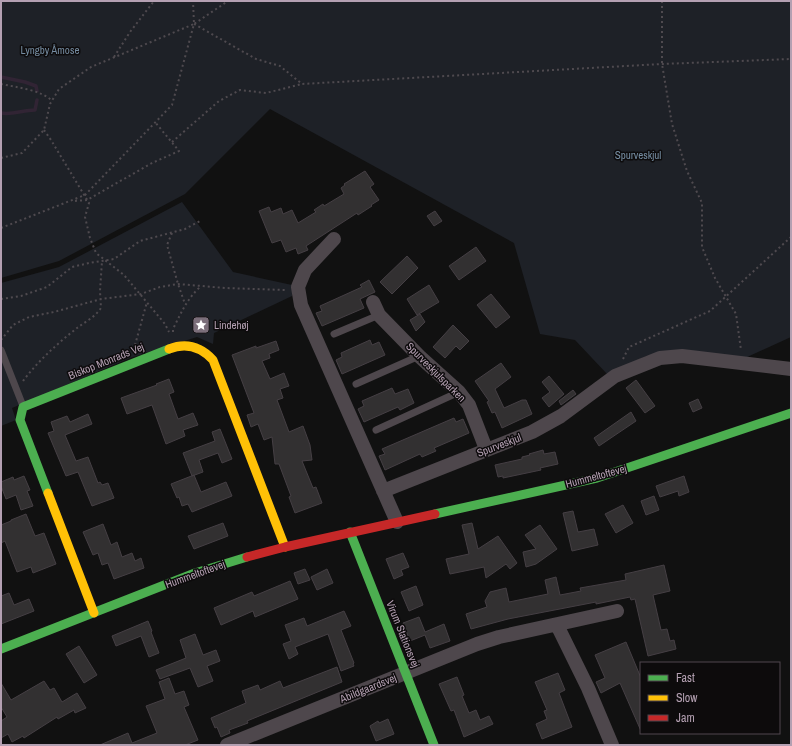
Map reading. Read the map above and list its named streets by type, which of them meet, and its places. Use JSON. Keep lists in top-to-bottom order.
{
  "streets": {
    "street": [
      "Biskop Monrads Vej",
      "Spurveskjulsparken",
      "Spurveskjul",
      "Hummeltoftevej",
      "Virum Stationsvej",
      "Abildgaardsvej"
    ]
  },
  "crossings": [
    ["Biskop Monrads Vej", "Hummeltoftevej"],
    ["Spurveskjulsparken", "Spurveskjul"],
    ["Hummeltoftevej", "Virum Stationsvej"],
    ["Virum Stationsvej", "Abildgaardsvej"]
  ],
  "parks": ["Lyngby Åmose", "Spurveskjul"],
  "places": {
    "place": ["Lindehøj"]
  },
  "legend": ["Fast", "Slow", "Jam"]
}
